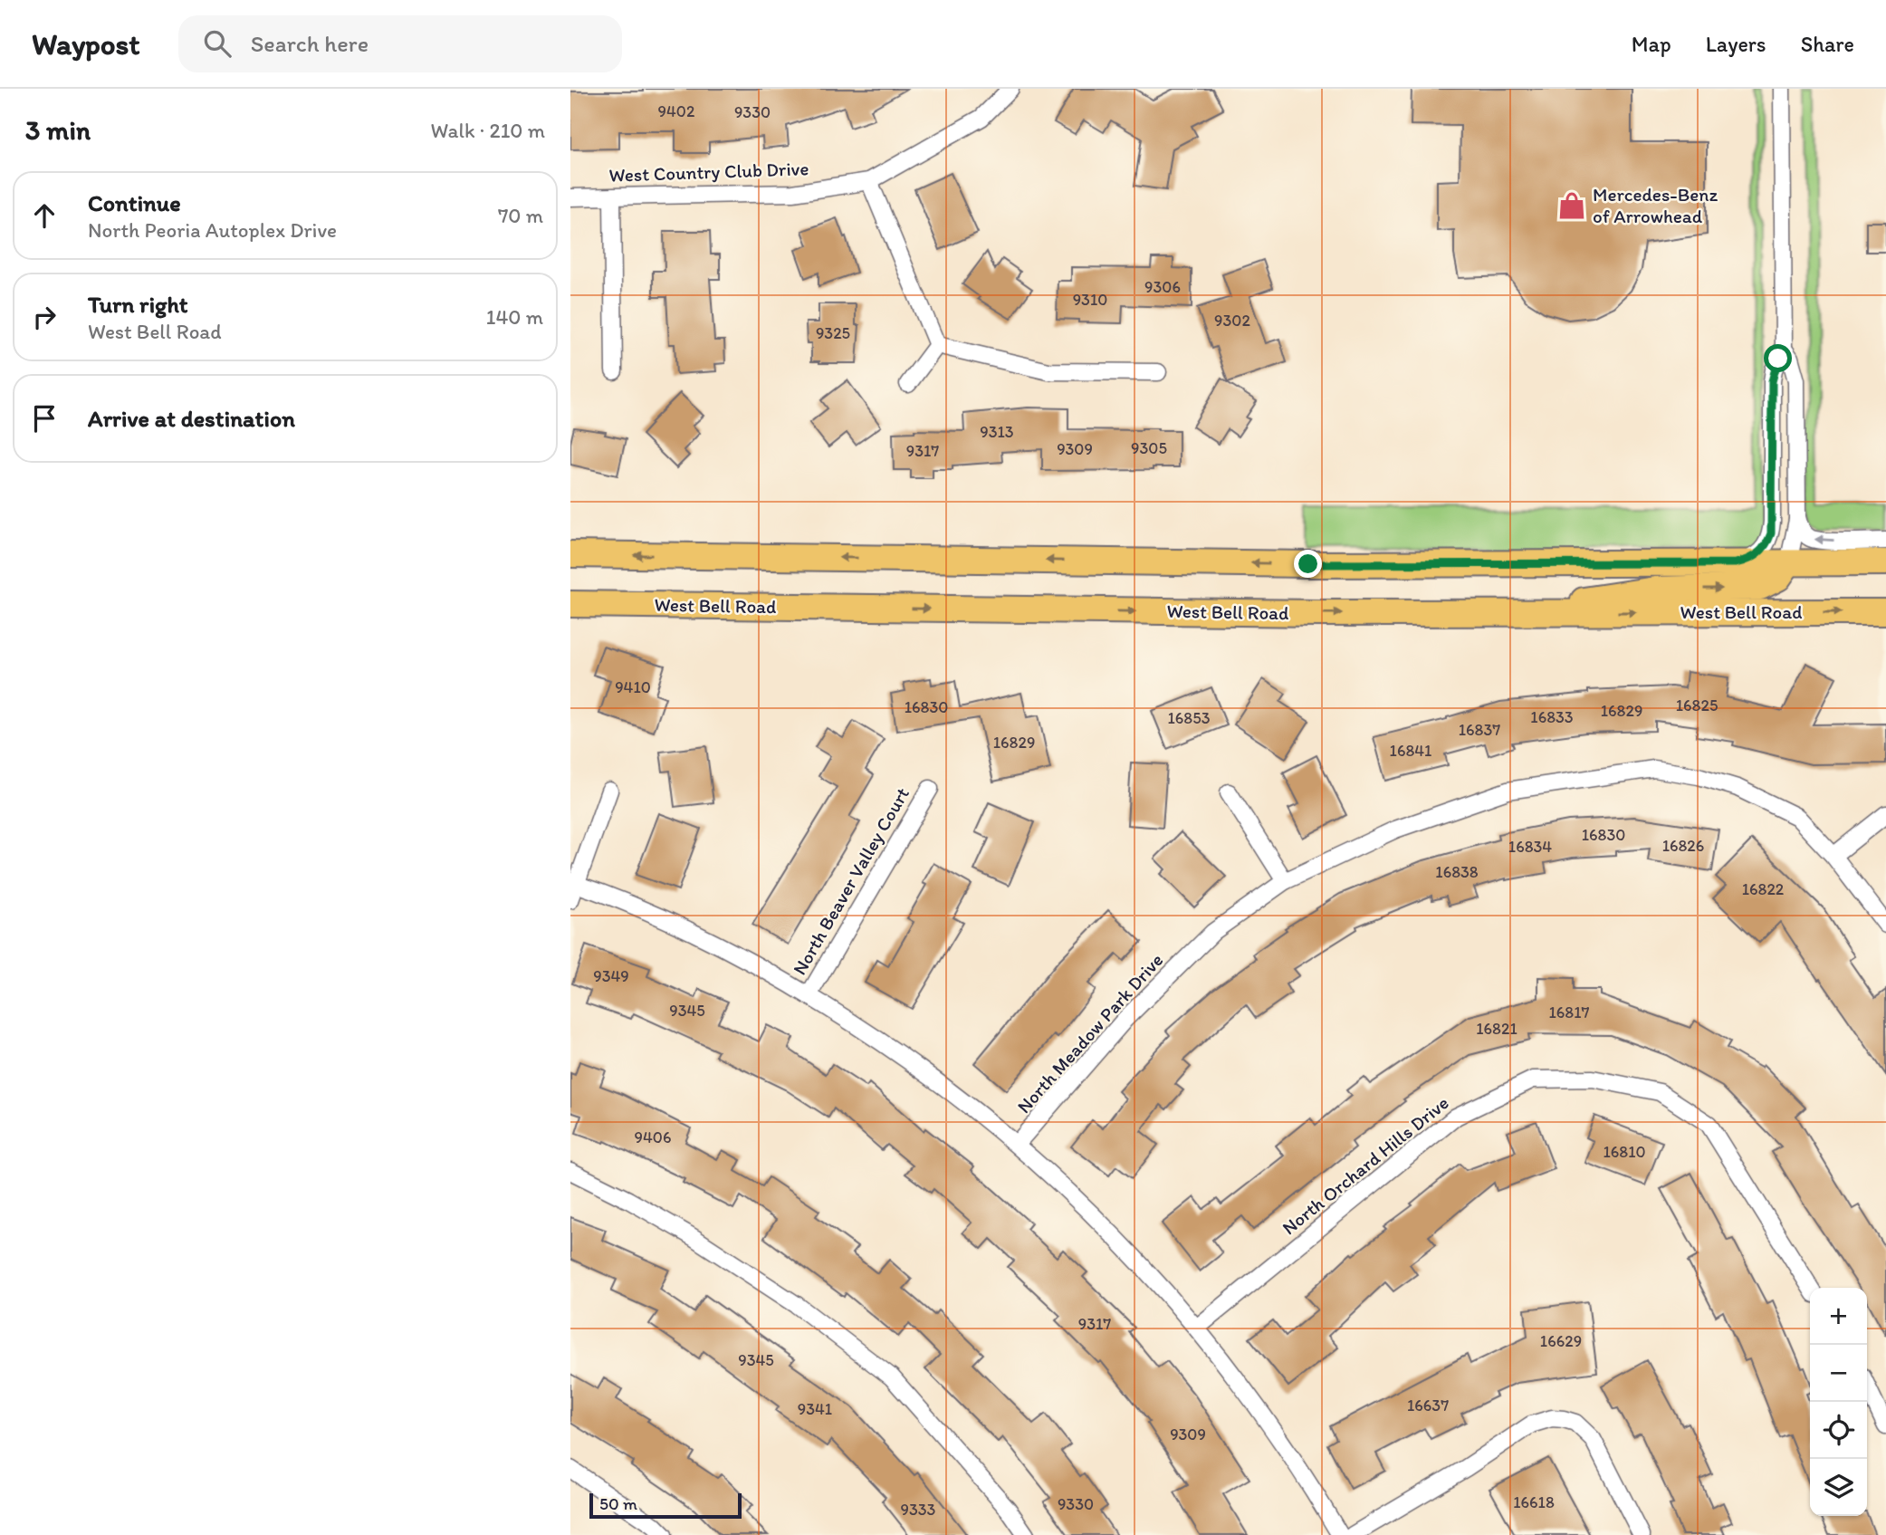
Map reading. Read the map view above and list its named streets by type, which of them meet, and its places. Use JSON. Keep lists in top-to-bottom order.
{
  "streets": {
    "main road": ["West Bell Road"],
    "street": [
      "West Country Club Drive",
      "North Beaver Valley Court",
      "North Meadow Park Drive",
      "North Orchard Hills Drive"
    ]
  },
  "places": {
    "shop": ["Mercedes-Benz of Arrowhead"]
  },
  "house_numbers": [
    "9402",
    "9330",
    "9306",
    "9310",
    "9302",
    "9325",
    "9313",
    "9305",
    "9309",
    "9317",
    "9410",
    "16825",
    "16830",
    "16829",
    "16833",
    "16853",
    "16837",
    "16829",
    "16841",
    "16830",
    "16826",
    "16834",
    "16838",
    "16822",
    "9349",
    "9345",
    "16817",
    "16821",
    "9406",
    "16810",
    "9317",
    "16629",
    "9345",
    "16637",
    "9341",
    "9309",
    "16618",
    "9330",
    "9333"
  ],
  "scale_bar": "50 m",
  "page": {
    "header": "Waypost",
    "search": "Search here",
    "nav": ["Map", "Layers", "Share"],
    "heading": ["3 min", "Walk · 210 m"],
    "list": [
      ["Continue", "North Peoria Autoplex Drive", "70 m"],
      ["Turn right", "West Bell Road", "140 m"],
      "Arrive at destination"
    ],
    "map_buttons": ["+", "−"],
    "scale": "50 m"
  }
}
